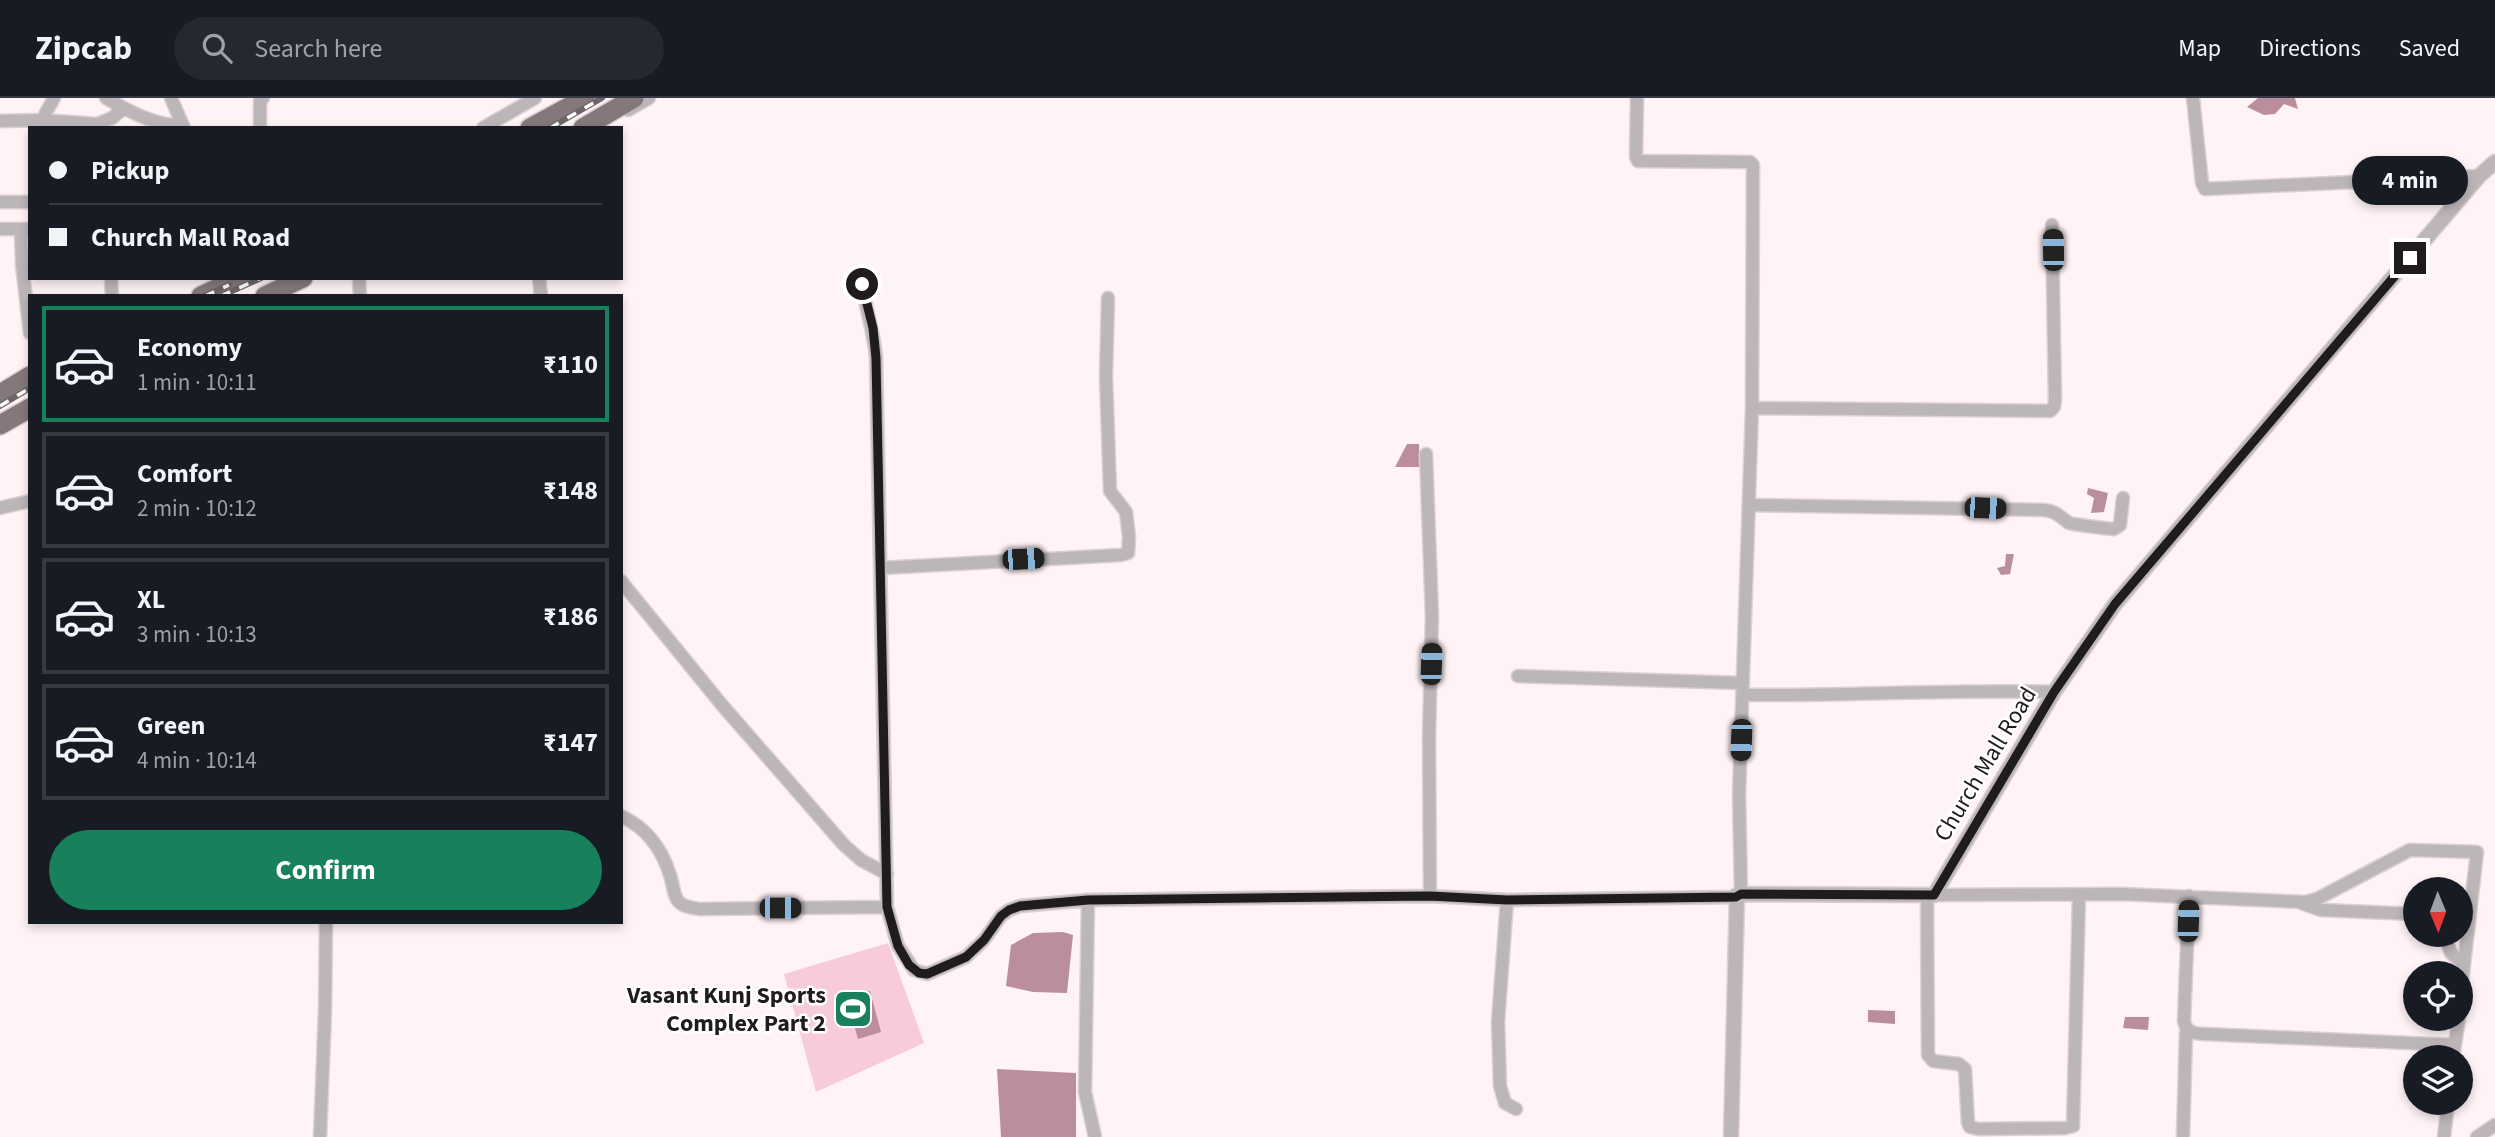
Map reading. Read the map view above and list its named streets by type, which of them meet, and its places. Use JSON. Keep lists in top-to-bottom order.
{
  "streets": {
    "street": ["Church Mall Road"]
  },
  "places": {
    "sports": ["Vasant Kunj Sports Complex Part 2"]
  },
  "north": "bottom",
  "page": {
    "header": "Zipcab",
    "search": "Search here",
    "nav": ["Map", "Directions", "Saved"],
    "banner": ["Pickup", "Church Mall Road"],
    "bubble": "4 min",
    "list": [
      {
        "name": "Economy",
        "note": "1 min · 10:11",
        "value": "₹110"
      },
      {
        "name": "Comfort",
        "note": "2 min · 10:12",
        "value": "₹148"
      },
      {
        "name": "XL",
        "note": "3 min · 10:13",
        "value": "₹186"
      },
      {
        "name": "Green",
        "note": "4 min · 10:14",
        "value": "₹147"
      }
    ],
    "buttons": "Confirm"
  }
}
